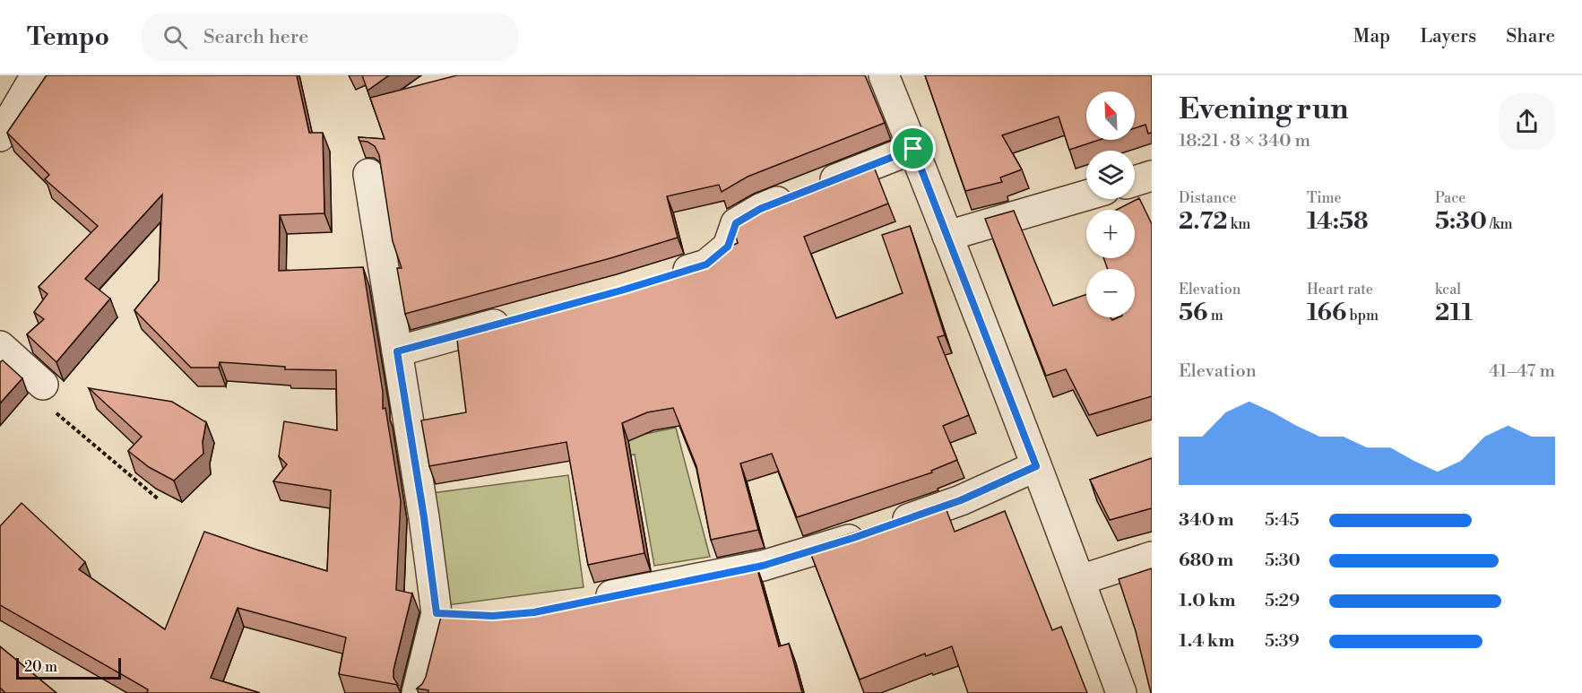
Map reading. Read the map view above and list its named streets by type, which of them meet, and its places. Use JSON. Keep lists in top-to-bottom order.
{
  "scale_bar": "20 m",
  "north": "top left",
  "page": {
    "header": "Tempo",
    "search": "Search here",
    "nav": ["Map", "Layers", "Share"],
    "heading": ["Evening run", "18:21 · 8 × 340 m"],
    "map_buttons": ["+", "−"],
    "stats": [
      ["Distance", "2.72 km"],
      ["Time", "14:58"],
      ["Pace", "5:30 /km"],
      ["Elevation", "56 m"],
      ["Heart rate", "166 bpm"],
      ["kcal", "211"]
    ],
    "chart": ["Elevation", "41–47 m"],
    "list": [
      {
        "name": "340 m",
        "note": "5:45"
      },
      {
        "name": "680 m",
        "note": "5:30"
      },
      {
        "name": "1.0 km",
        "note": "5:29"
      },
      {
        "name": "1.4 km",
        "note": "5:39"
      }
    ],
    "scale": "20 m"
  }
}
